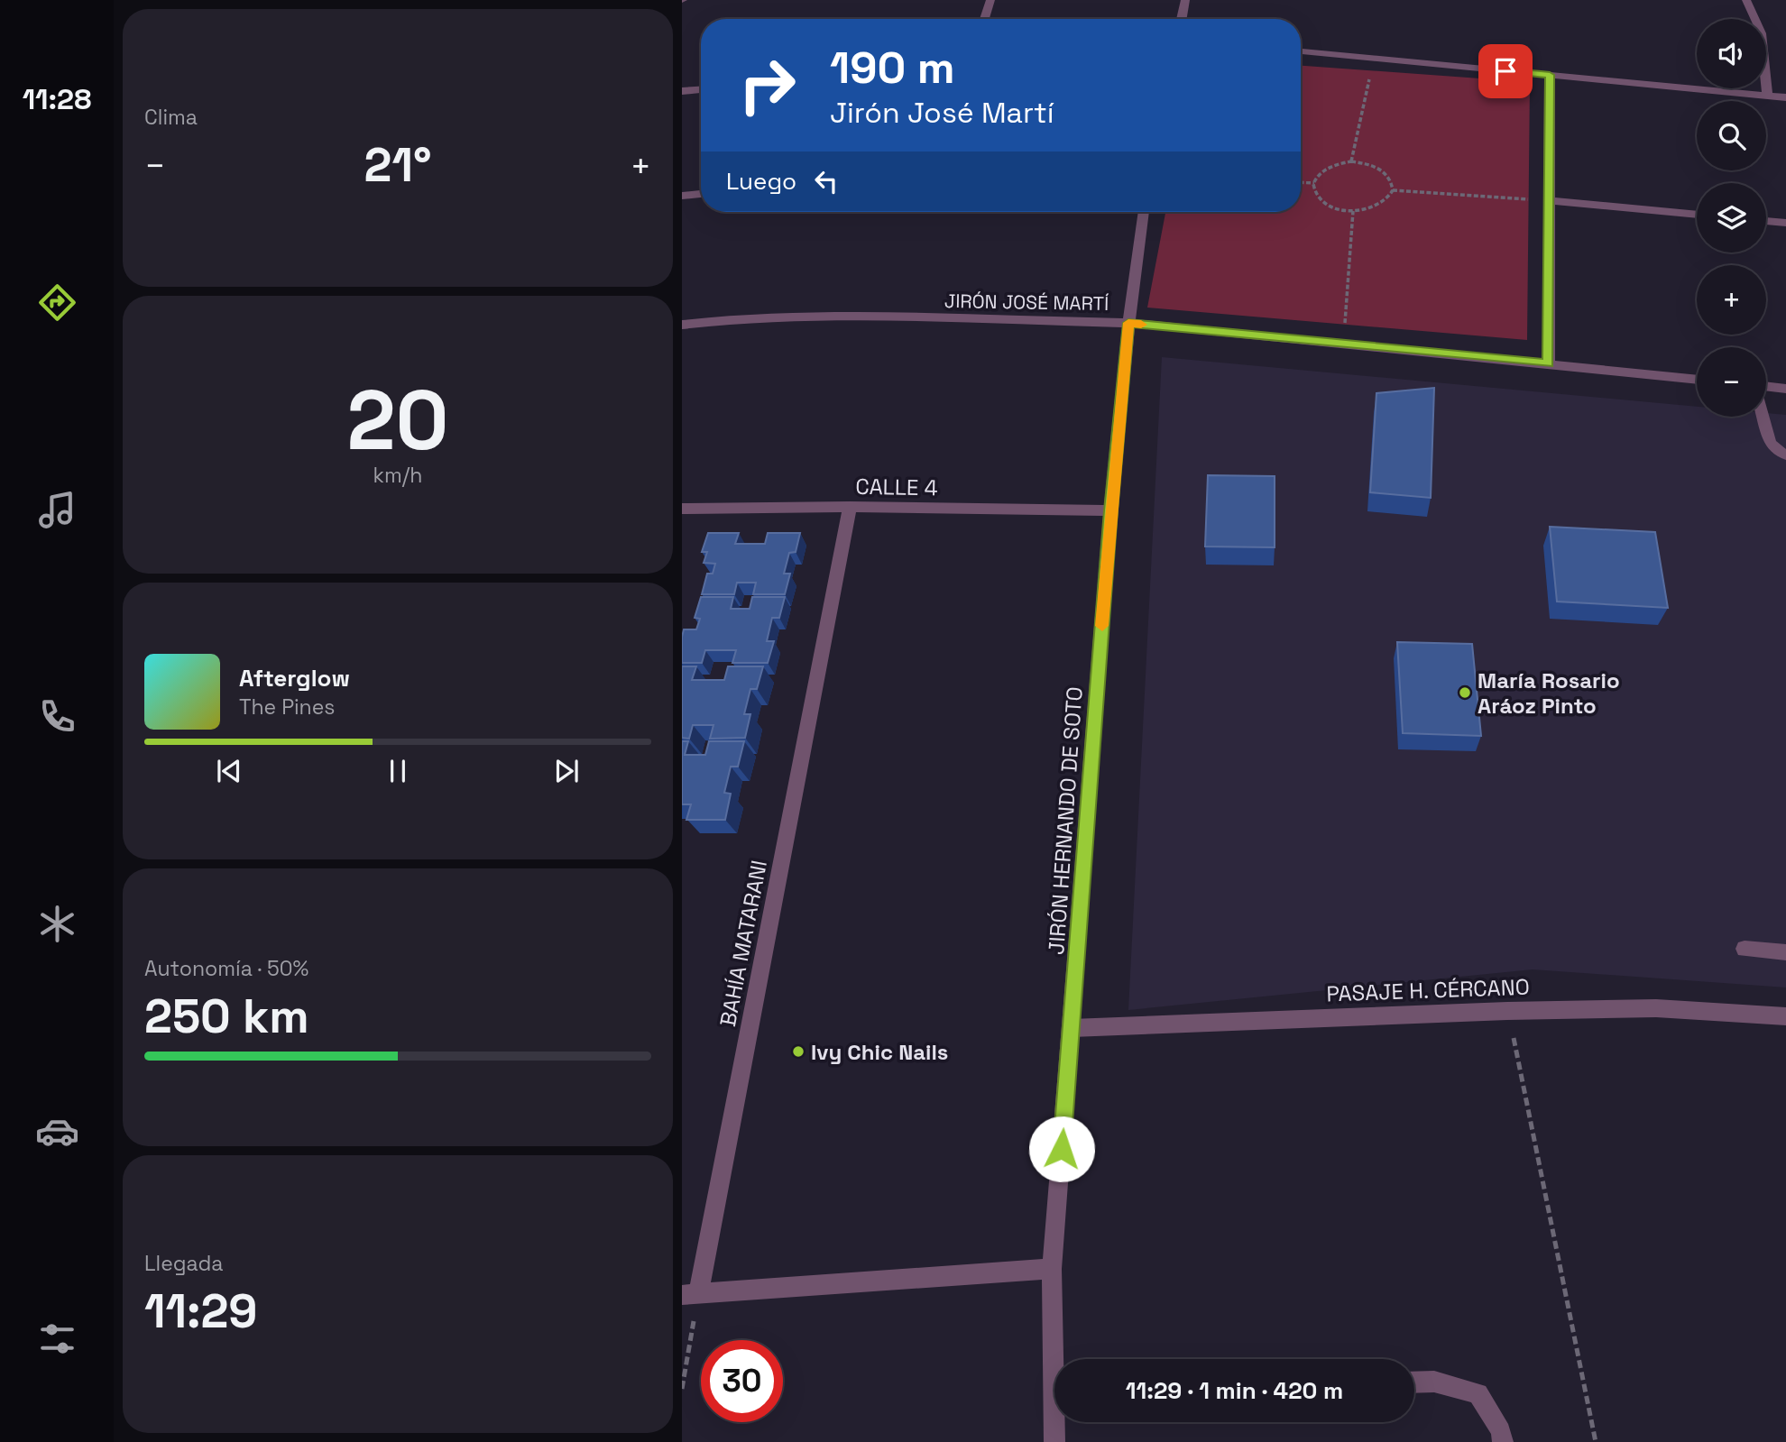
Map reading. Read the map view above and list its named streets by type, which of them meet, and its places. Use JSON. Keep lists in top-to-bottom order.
{
  "streets": {
    "street": [
      "JIRÓN JOSÉ MARTÍ",
      "CALLE 4",
      "JIRÓN HERNANDO DE SOTO",
      "BAHÍA MATARANI",
      "PASAJE H. CÉRCANO"
    ]
  },
  "crossings": [
    ["JIRÓN JOSÉ MARTÍ", "JIRÓN HERNANDO DE SOTO"],
    ["CALLE 4", "JIRÓN HERNANDO DE SOTO"],
    ["CALLE 4", "BAHÍA MATARANI"],
    ["JIRÓN HERNANDO DE SOTO", "PASAJE H. CÉRCANO"]
  ],
  "places": ["María Rosario Aráoz Pinto", "Ivy Chic Nails"],
  "page": {
    "tabs": "11:28",
    "tile": [
      "Clima",
      ["20", "km/h"],
      ["Autonomía · 50%", "250 km"],
      ["Llegada", "11:29"]
    ],
    "map_buttons": ["+", "−"],
    "turn": ["190 m", "Jirón José Martí"],
    "heat": ["−", "21°", "+"],
    "then": "Luego",
    "song": ["Afterglow", "The Pines"],
    "limit": "30",
    "trip": "11:29 · 1 min · 420 m"
  }
}
